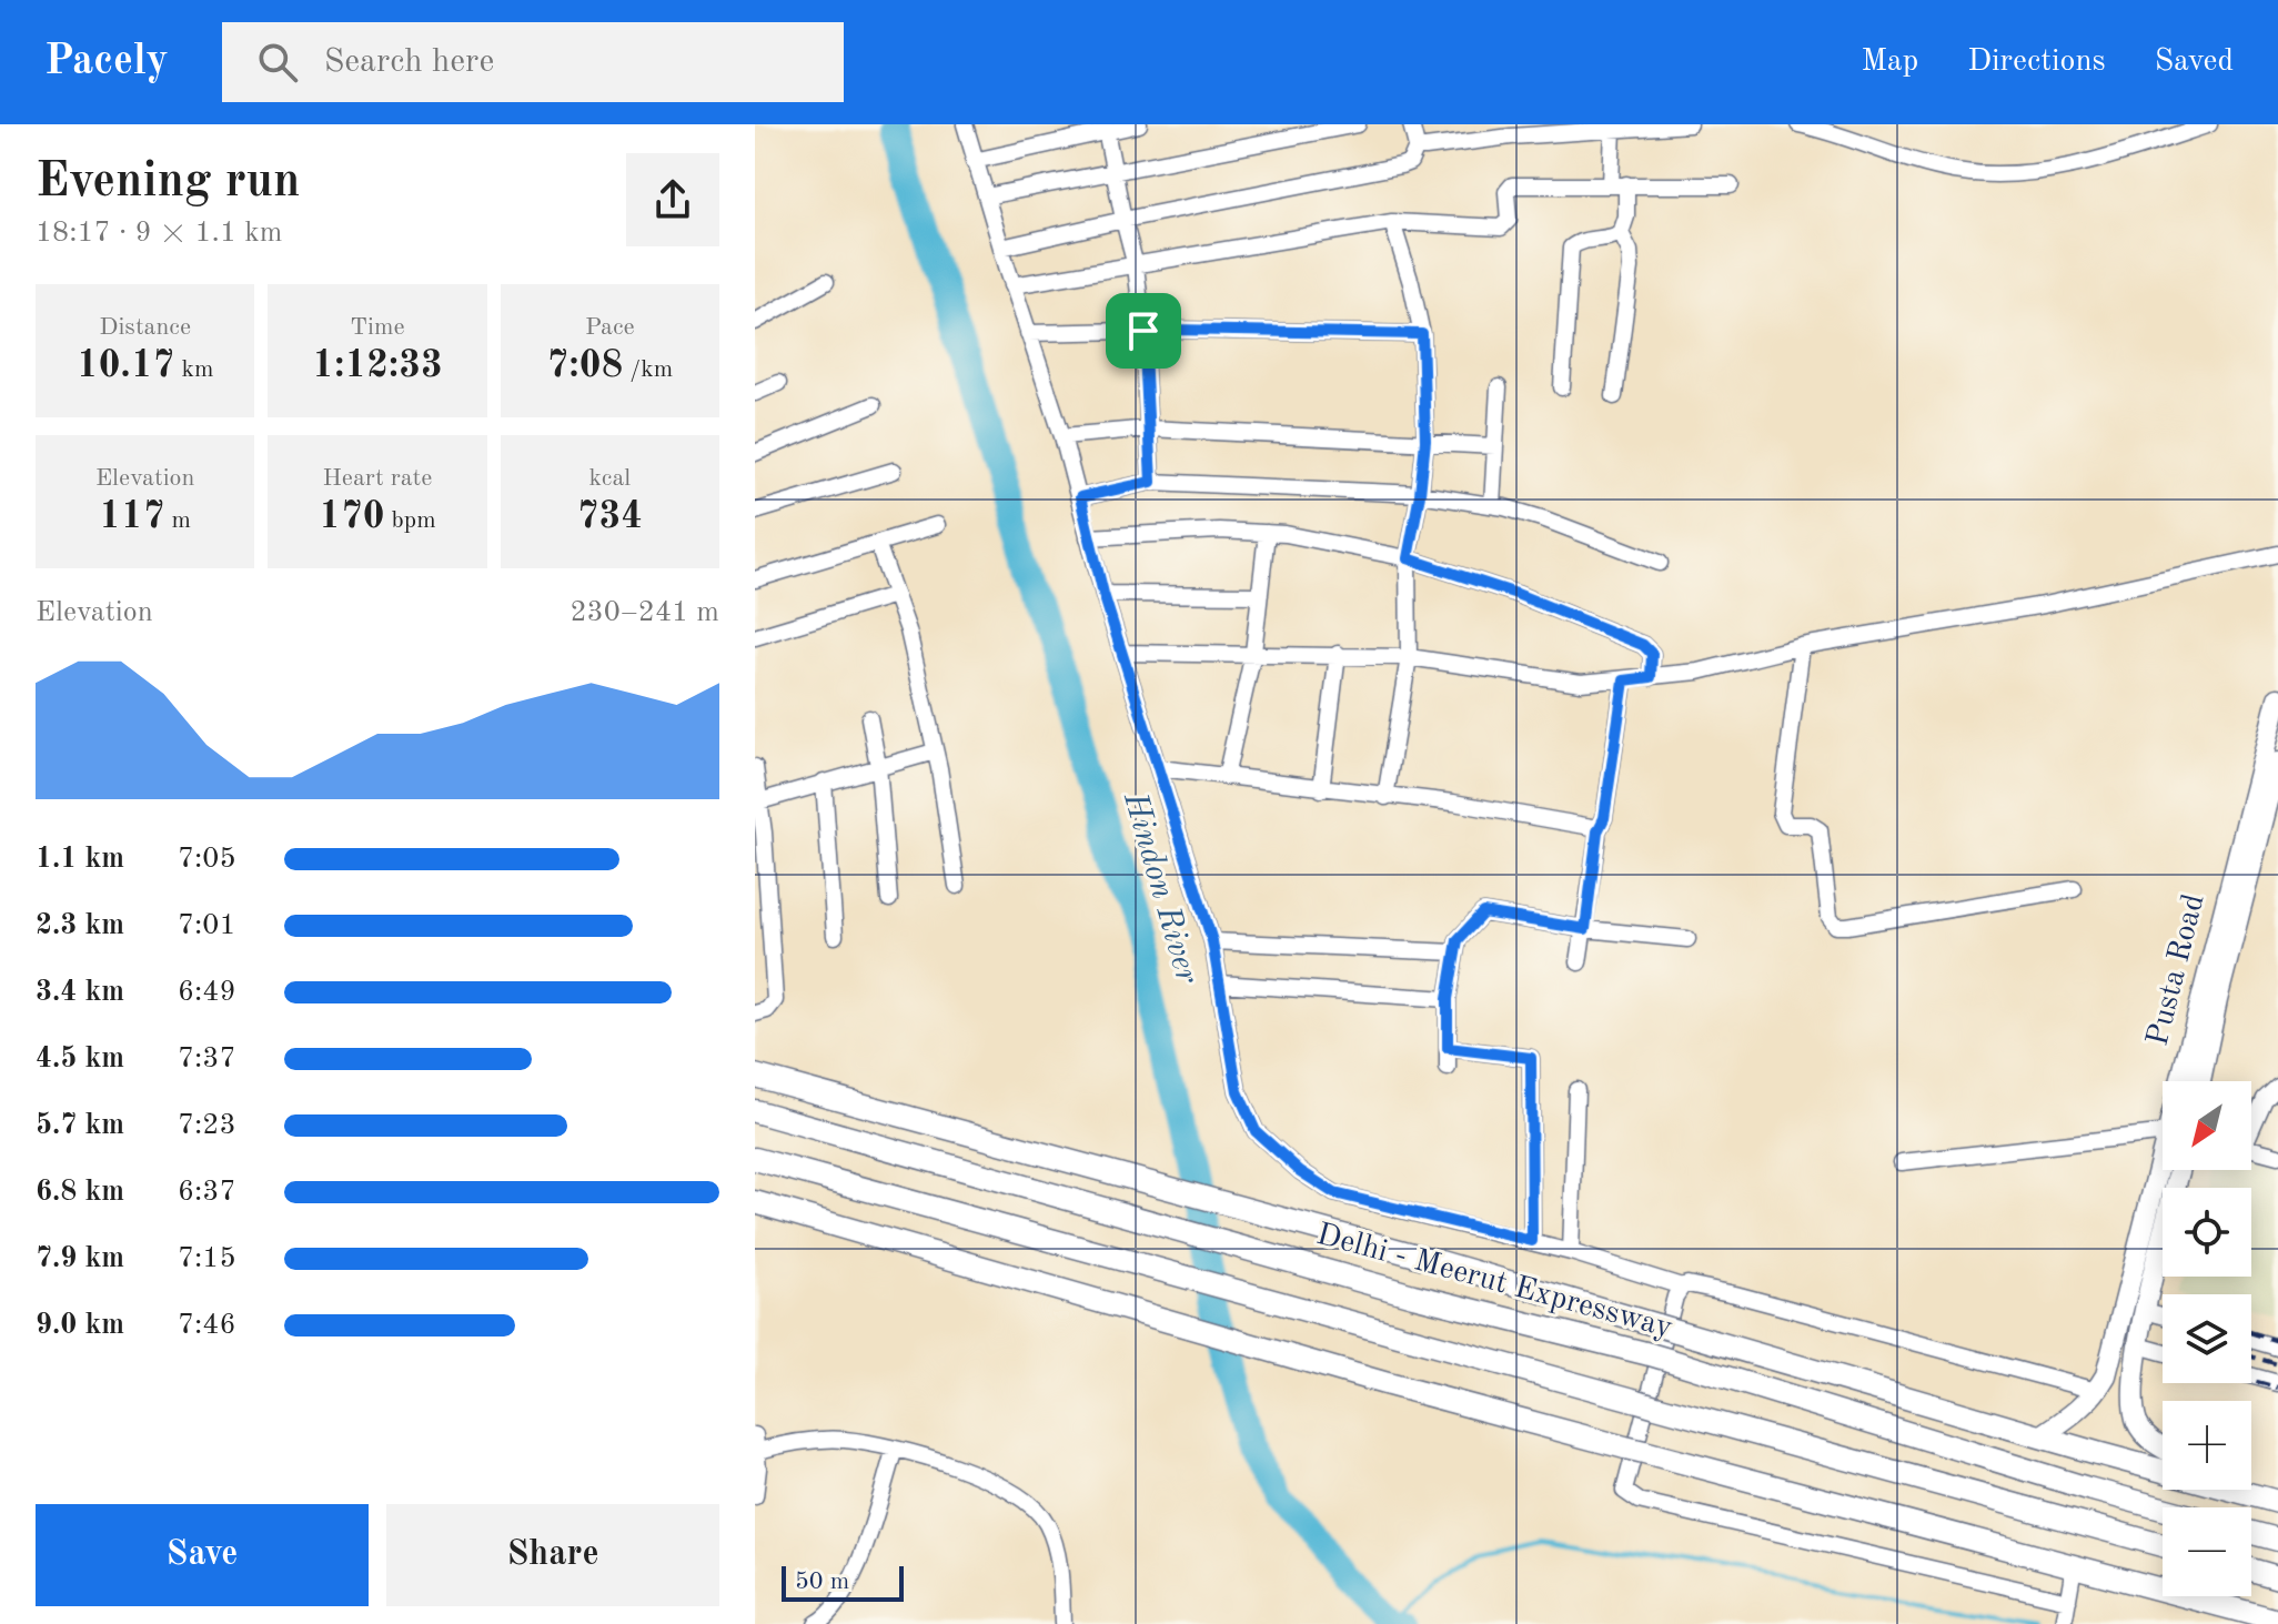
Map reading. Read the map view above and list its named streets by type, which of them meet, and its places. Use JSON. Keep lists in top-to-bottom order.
{
  "streets": {
    "highway": ["Delhi - Meerut Expressway"],
    "main road": ["Pusta Road"]
  },
  "water": ["Hindon River"],
  "scale_bar": "50 m",
  "north": "bottom left",
  "page": {
    "header": "Pacely",
    "search": "Search here",
    "nav": ["Map", "Directions", "Saved"],
    "heading": ["Evening run", "18:17 · 9 × 1.1 km"],
    "stats": [
      ["Distance", "10.17 km"],
      ["Time", "1:12:33"],
      ["Pace", "7:08 /km"],
      ["Elevation", "117 m"],
      ["Heart rate", "170 bpm"],
      ["kcal", "734"]
    ],
    "chart": ["Elevation", "230–241 m"],
    "list": [
      {
        "name": "1.1 km",
        "note": "7:05"
      },
      {
        "name": "2.3 km",
        "note": "7:01"
      },
      {
        "name": "3.4 km",
        "note": "6:49"
      },
      {
        "name": "4.5 km",
        "note": "7:37"
      },
      {
        "name": "5.7 km",
        "note": "7:23"
      },
      {
        "name": "6.8 km",
        "note": "6:37"
      },
      {
        "name": "7.9 km",
        "note": "7:15"
      },
      {
        "name": "9.0 km",
        "note": "7:46"
      }
    ],
    "map_buttons": ["+", "−"],
    "buttons": ["Save", "Share"],
    "scale": "50 m"
  }
}
